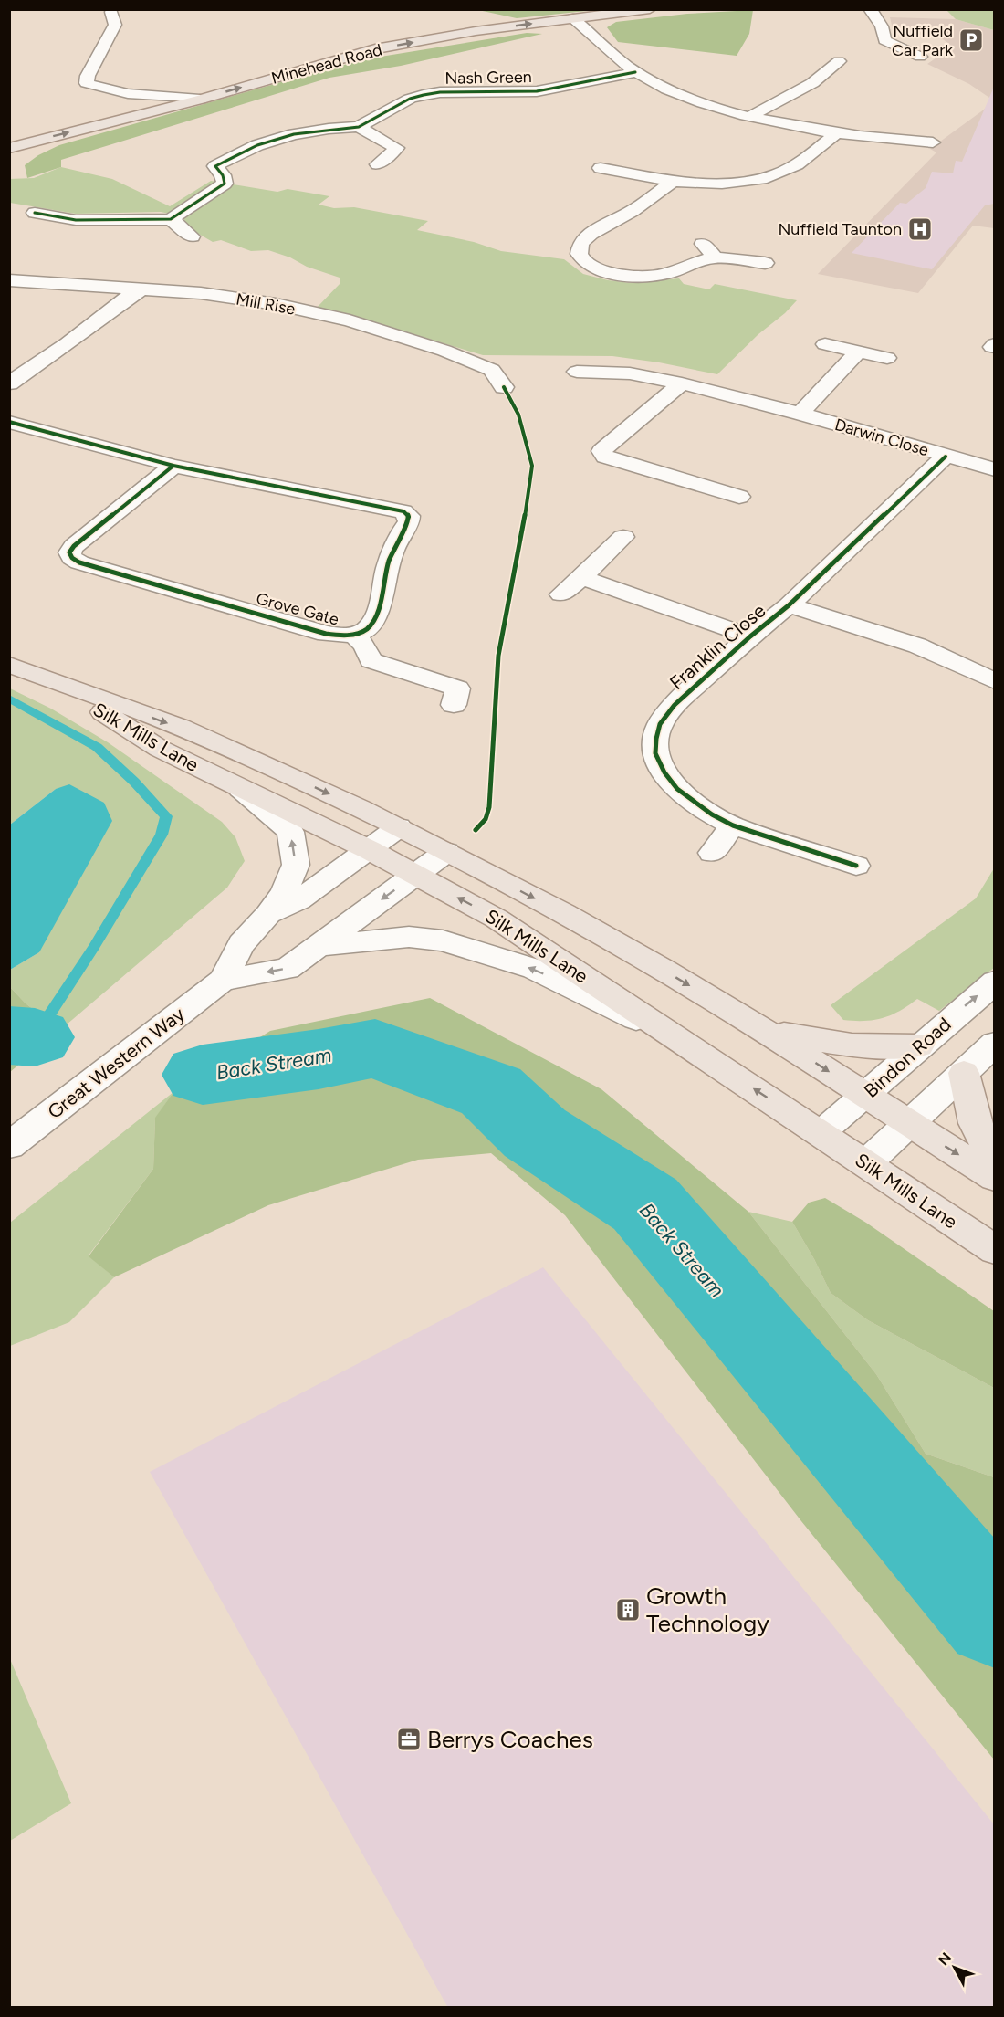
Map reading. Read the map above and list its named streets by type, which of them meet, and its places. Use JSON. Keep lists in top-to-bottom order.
{
  "streets": {
    "main road": ["Minehead Road", "Silk Mills Lane"],
    "street": [
      "Nash Green",
      "Mill Rise",
      "Darwin Close",
      "Grove Gate",
      "Franklin Close",
      "Bindon Road",
      "Great Western Way"
    ]
  },
  "crossings": [
    ["Darwin Close", "Franklin Close"],
    ["Silk Mills Lane", "Bindon Road"],
    ["Silk Mills Lane", "Great Western Way"]
  ],
  "one_way": ["Minehead Road"],
  "water": ["Back Stream"],
  "places": {
    "parking": ["Nuffield Car Park"],
    "hospital": ["Nuffield Taunton"],
    "building": ["Growth Technology"],
    "office": ["Berrys Coaches"]
  },
  "north": "top left"
}
